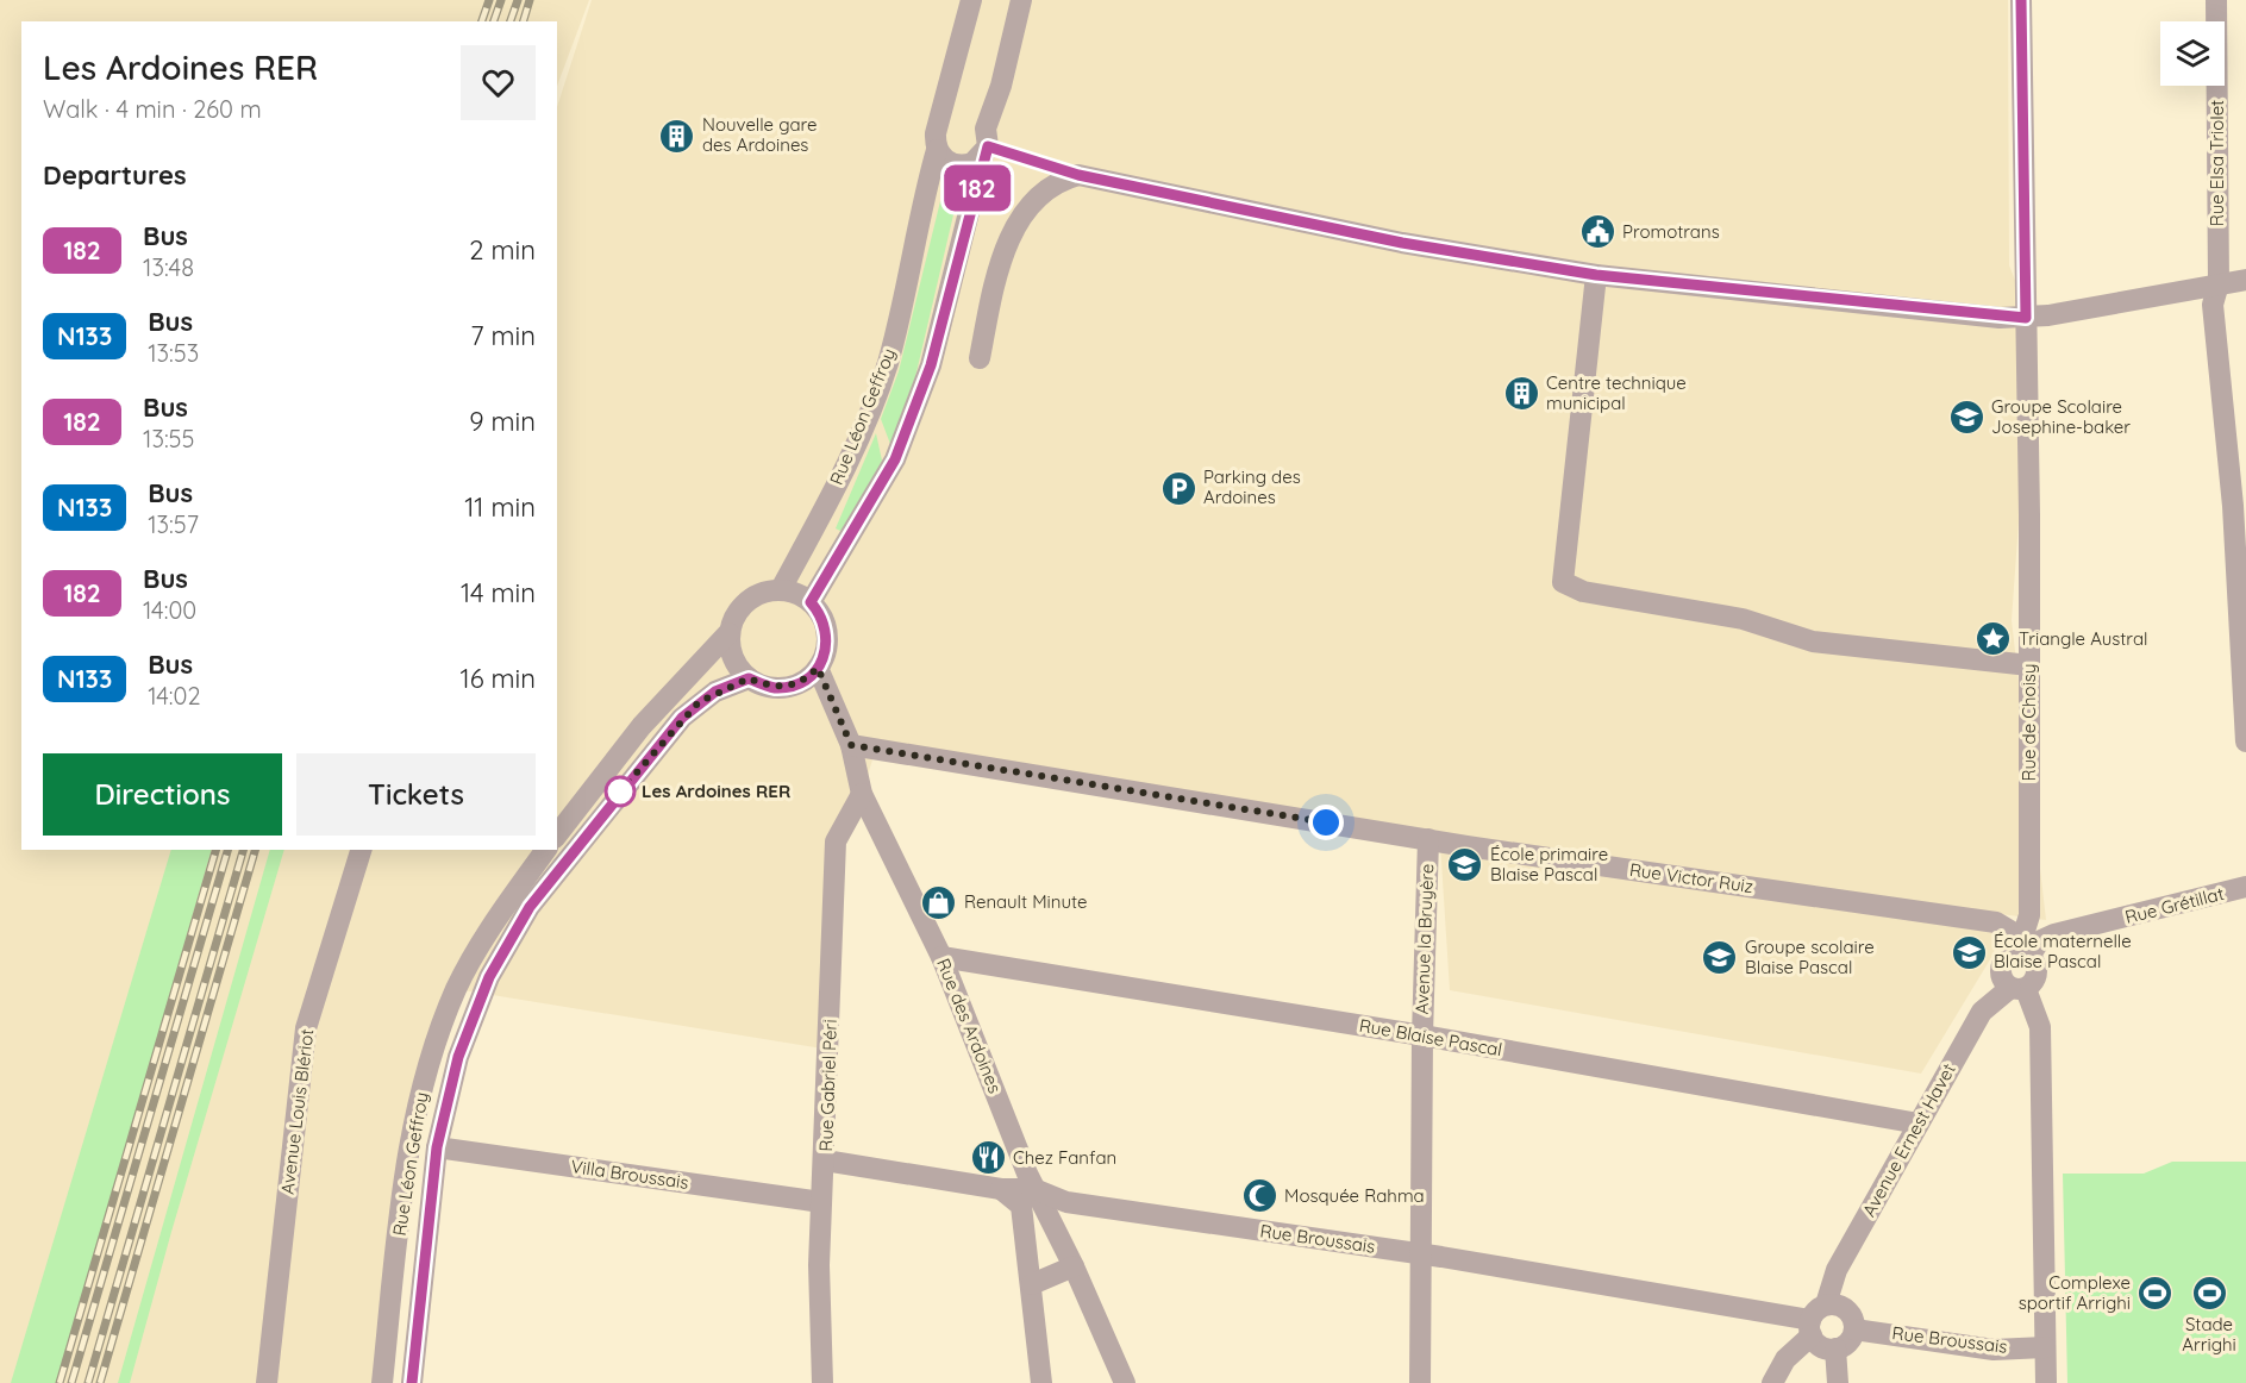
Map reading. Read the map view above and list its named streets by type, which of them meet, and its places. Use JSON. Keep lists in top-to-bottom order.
{
  "streets": {
    "street": [
      "Rue Elsa Triolet",
      "Rue Léon Geffroy",
      "Rue de Choisy",
      "Rue Victor Ruiz",
      "Rue Grétillat",
      "Avenue la Bruyère",
      "Rue des Ardoines",
      "Rue Blaise Pascal",
      "Rue Gabriel Péri",
      "Avenue Louis Blériot",
      "Avenue Ernest Havet",
      "Villa Broussais",
      "Rue Broussais"
    ]
  },
  "crossings": [
    ["Rue Léon Geffroy", "Rue des Ardoines"],
    ["Rue Léon Geffroy", "Villa Broussais"],
    ["Rue de Choisy", "Rue Victor Ruiz"],
    ["Rue de Choisy", "Rue Grétillat"],
    ["Rue de Choisy", "Avenue Ernest Havet"],
    ["Rue Victor Ruiz", "Rue Grétillat"],
    ["Rue Victor Ruiz", "Avenue la Bruyère"],
    ["Rue Victor Ruiz", "Rue des Ardoines"],
    ["Avenue la Bruyère", "Rue Blaise Pascal"],
    ["Avenue la Bruyère", "Rue Broussais"],
    ["Rue des Ardoines", "Rue Blaise Pascal"],
    ["Rue des Ardoines", "Rue Gabriel Péri"],
    ["Rue des Ardoines", "Rue Broussais"],
    ["Rue Blaise Pascal", "Avenue Ernest Havet"],
    ["Rue Gabriel Péri", "Villa Broussais"],
    ["Rue Gabriel Péri", "Rue Broussais"],
    ["Avenue Ernest Havet", "Rue Broussais"]
  ],
  "places": {
    "building": ["Nouvelle gare des Ardoines", "Centre technique municipal"],
    "public building": ["Promotrans"],
    "school or university": [
      "Groupe Scolaire Josephine-baker",
      "École primaire Blaise Pascal",
      "École maternelle Blaise Pascal",
      "Groupe scolaire Blaise Pascal"
    ],
    "parking": ["Parking des Ardoines"],
    "place": ["Triangle Austral"],
    "other": ["Les Ardoines RER"],
    "shop": ["Renault Minute"],
    "restaurant": ["Chez Fanfan"],
    "mosque": ["Mosquée Rahma"],
    "sports": ["Stade Arrighi", "Complexe sportif Arrighi"]
  },
  "lines": ["bus line 182"],
  "page": {
    "on_map": "182",
    "heading": [
      ["Les Ardoines RER", "Walk · 4 min · 260 m"],
      "Departures"
    ],
    "list": [
      {
        "mark": "182",
        "name": "Bus",
        "note": "13:48",
        "value": "2 min"
      },
      {
        "mark": "N133",
        "name": "Bus",
        "note": "13:53",
        "value": "7 min"
      },
      {
        "mark": "182",
        "name": "Bus",
        "note": "13:55",
        "value": "9 min"
      },
      {
        "mark": "N133",
        "name": "Bus",
        "note": "13:57",
        "value": "11 min"
      },
      {
        "mark": "182",
        "name": "Bus",
        "note": "14:00",
        "value": "14 min"
      },
      {
        "mark": "N133",
        "name": "Bus",
        "note": "14:02",
        "value": "16 min"
      }
    ],
    "buttons": ["Directions", "Tickets"]
  }
}
